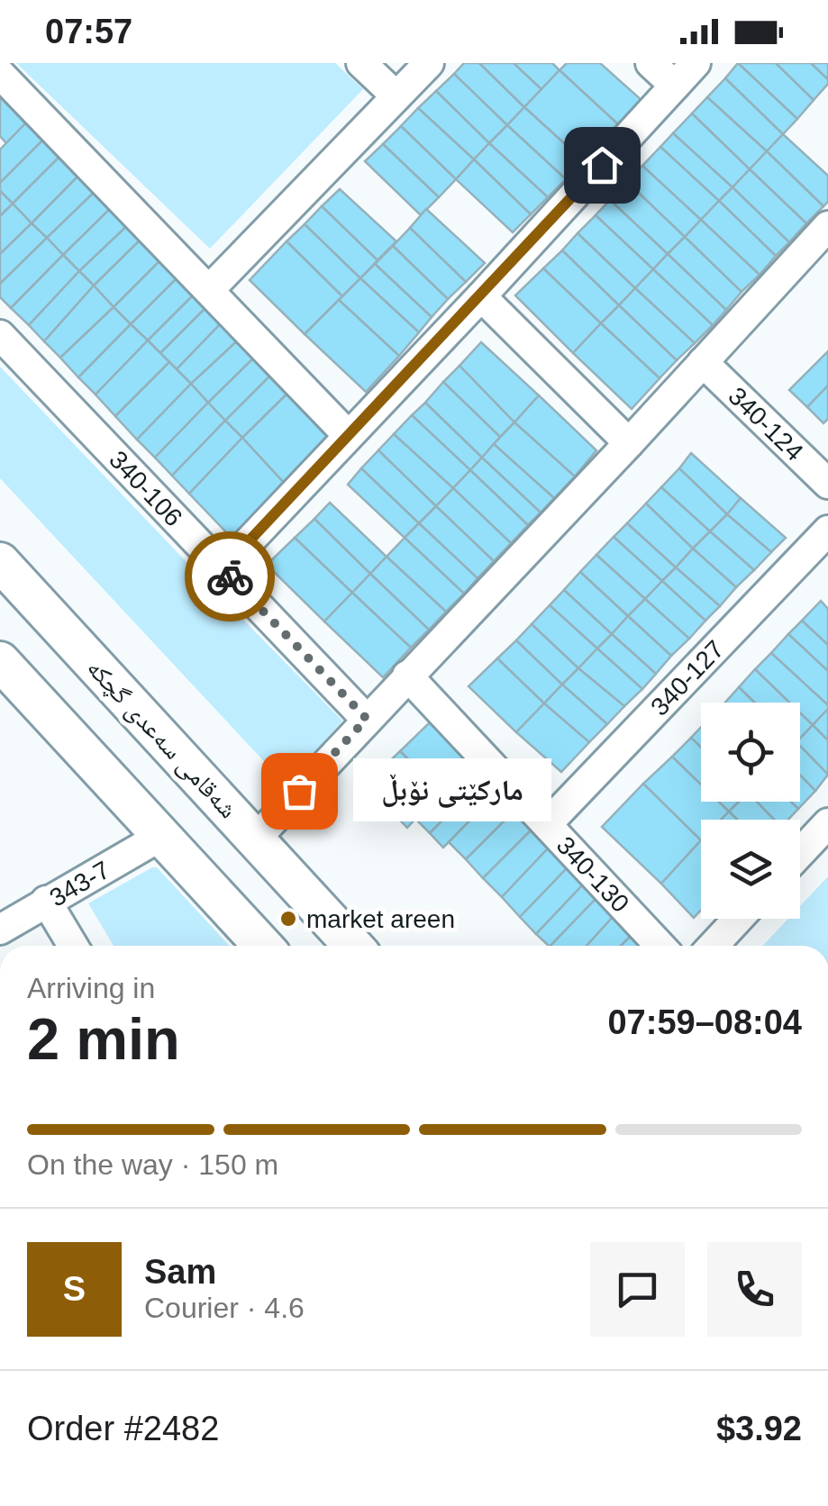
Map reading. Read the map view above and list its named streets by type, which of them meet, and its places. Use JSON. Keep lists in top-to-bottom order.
{
  "streets": {
    "main road": ["شەقامی سەعدی گچکە"],
    "street": [
      "340-124",
      "340-106",
      "340-127",
      "340-130",
      "343-7"
    ]
  },
  "crossings": [
    ["340-127", "340-130"]
  ],
  "places": ["مارکێتی نۆبڵ", "market areen"],
  "page": {
    "status": "07:57",
    "bubble": "مارکێتی نۆبڵ",
    "heading": ["2 min", "Arriving in", "07:59–08:04"],
    "panel": [
      "Sam",
      "Courier · 4.6",
      "Order #2482",
      "$3.92"
    ],
    "bar": "On the way · 150 m",
    "round": "S"
  }
}
